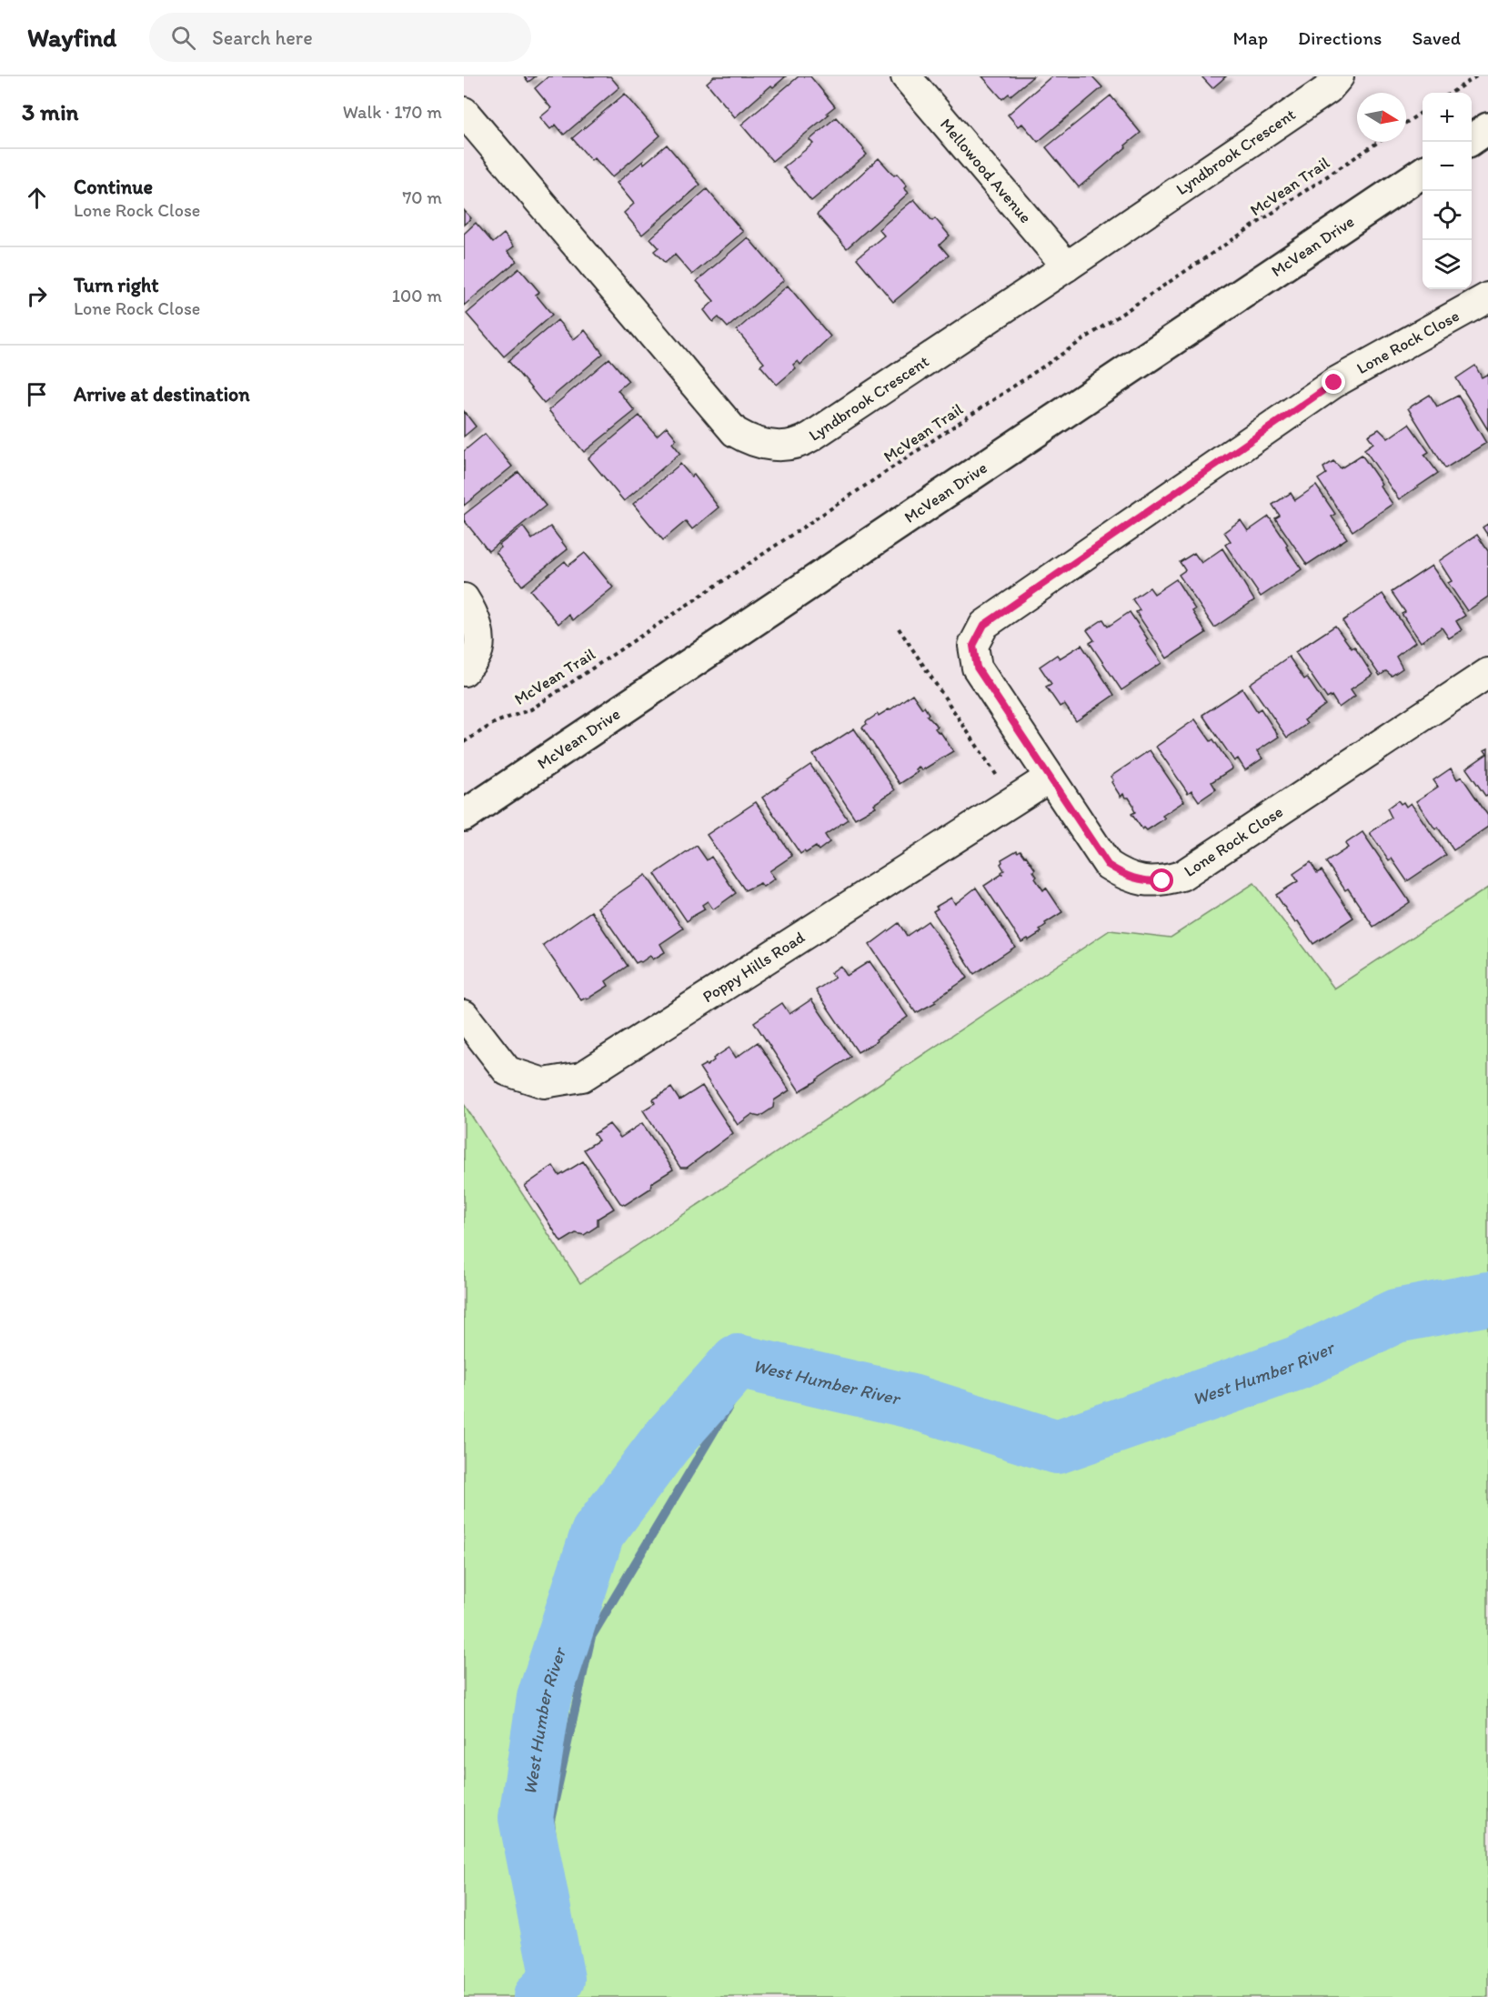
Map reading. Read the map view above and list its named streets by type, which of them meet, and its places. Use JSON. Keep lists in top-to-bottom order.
{
  "streets": {
    "main road": ["McVean Drive"],
    "street": [
      "Lyndbrook Crescent",
      "Mellowood Avenue",
      "Lone Rock Close",
      "Poppy Hills Road"
    ],
    "path": ["McVean Trail"]
  },
  "crossings": [
    ["Lyndbrook Crescent", "Mellowood Avenue"],
    ["Lone Rock Close", "Poppy Hills Road"]
  ],
  "water": ["West Humber River"],
  "north": "right",
  "page": {
    "header": "Wayfind",
    "search": "Search here",
    "nav": ["Map", "Directions", "Saved"],
    "heading": ["3 min", "Walk · 170 m"],
    "map_buttons": ["+", "−"],
    "list": [
      ["Continue", "Lone Rock Close", "70 m"],
      ["Turn right", "Lone Rock Close", "100 m"],
      "Arrive at destination"
    ]
  }
}
